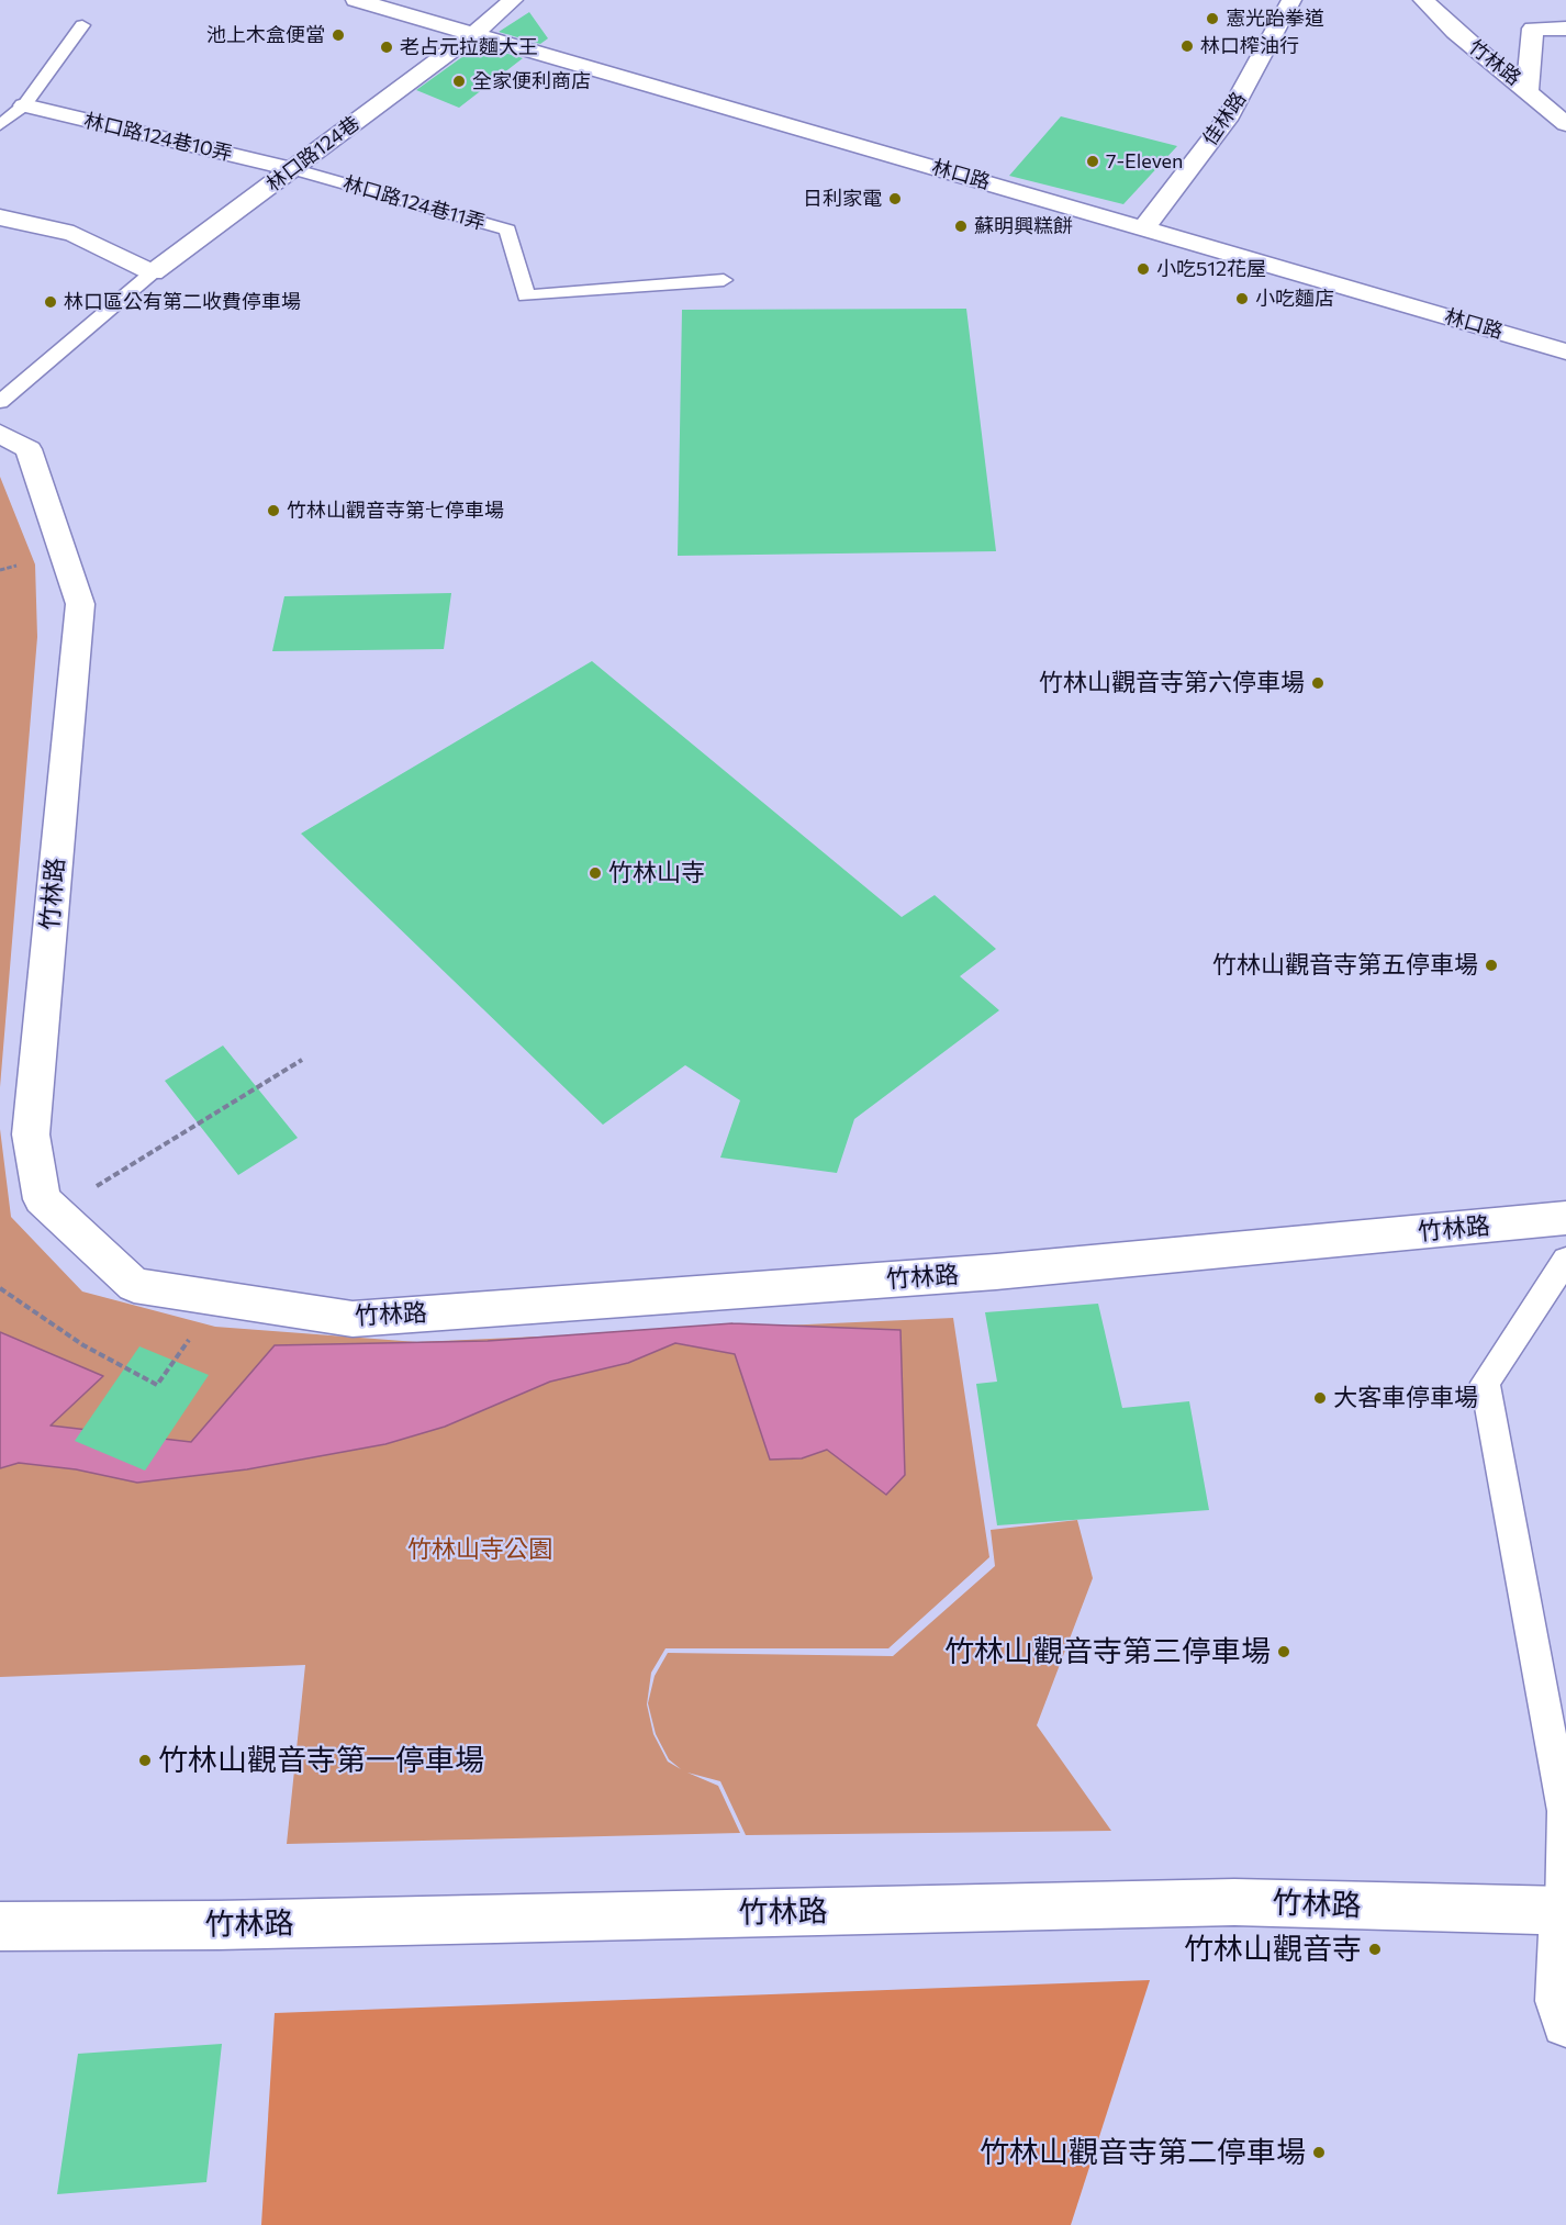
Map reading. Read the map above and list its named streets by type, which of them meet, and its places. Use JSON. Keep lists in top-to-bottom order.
{
  "streets": {
    "street": [
      "竹林路",
      "佳林路",
      "林口路124巷10弄",
      "林口路124巷",
      "林口路"
    ],
    "lane": ["林口路124巷11弄"]
  },
  "crossings": [
    ["佳林路", "林口路"],
    ["林口路124巷10弄", "林口路124巷"],
    ["林口路124巷10弄", "林口路124巷11弄"],
    ["林口路124巷", "林口路"],
    ["林口路124巷", "林口路124巷11弄"]
  ],
  "parks": ["竹林山寺公園"],
  "places": [
    "憲光跆拳道",
    "池上木盒便當",
    "林口榨油行",
    "老占元拉麵大王",
    "全家便利商店",
    "7-Eleven",
    "日利家電",
    "蘇明興糕餅",
    "小吃512花屋",
    "小吃麵店",
    "林口區公有第二收費停車場",
    "竹林山觀音寺第七停車場",
    "竹林山觀音寺第六停車場",
    "竹林山寺",
    "竹林山觀音寺第五停車場",
    "大客車停車場",
    "竹林山觀音寺第三停車場",
    "竹林山觀音寺第一停車場",
    "竹林山觀音寺",
    "竹林山觀音寺第二停車場"
  ]
}
